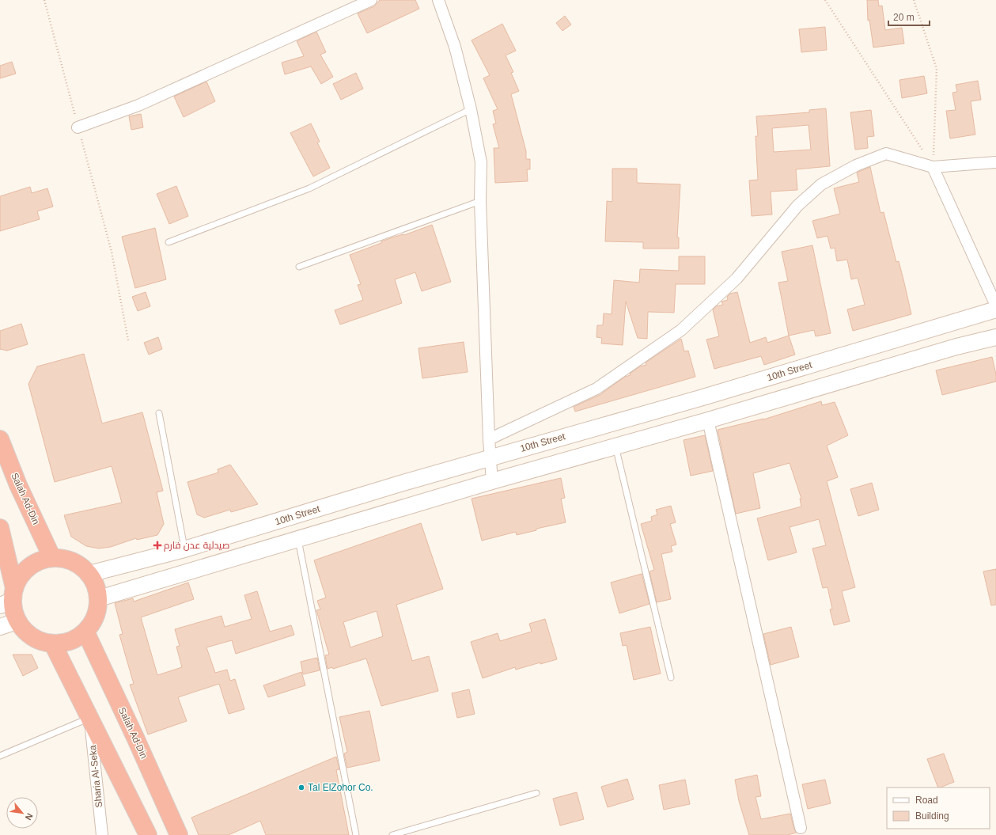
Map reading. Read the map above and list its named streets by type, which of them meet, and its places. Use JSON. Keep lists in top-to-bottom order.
{
  "streets": {
    "highway": ["Salah Ad-Din"],
    "main road": ["10th Street"],
    "street": ["Sharia Al-Seka"]
  },
  "crossings": [
    ["10th Street", "Salah Ad-Din"]
  ],
  "places": {
    "health": ["صيدلية عدن فارم"],
    "other": ["Tal ElZohor Co."]
  },
  "legend": ["Road", "Building"],
  "scale_bar": "20 m",
  "north": "bottom right"
}
